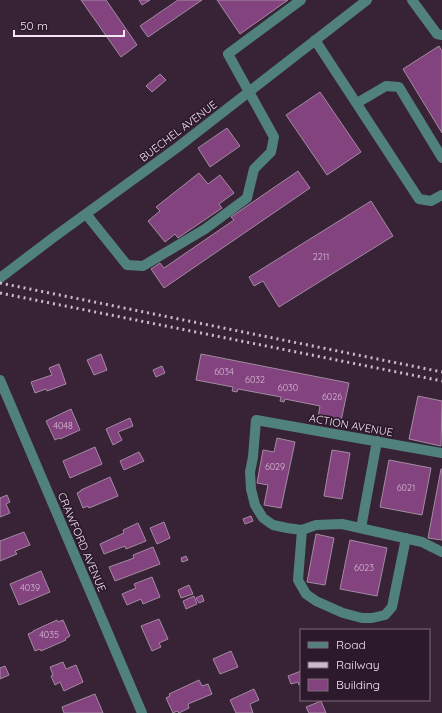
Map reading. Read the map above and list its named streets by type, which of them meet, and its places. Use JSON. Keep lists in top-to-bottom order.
{
  "streets": {
    "street": ["BUECHEL AVENUE", "ACTION AVENUE", "CRAWFORD AVENUE"]
  },
  "house_numbers": [
    "2211",
    "6034",
    "6032",
    "6030",
    "6026",
    "4048",
    "6029",
    "6021",
    "6023",
    "4039",
    "4035"
  ],
  "legend": ["Road", "Railway", "Building"],
  "scale_bar": "50 m"
}
